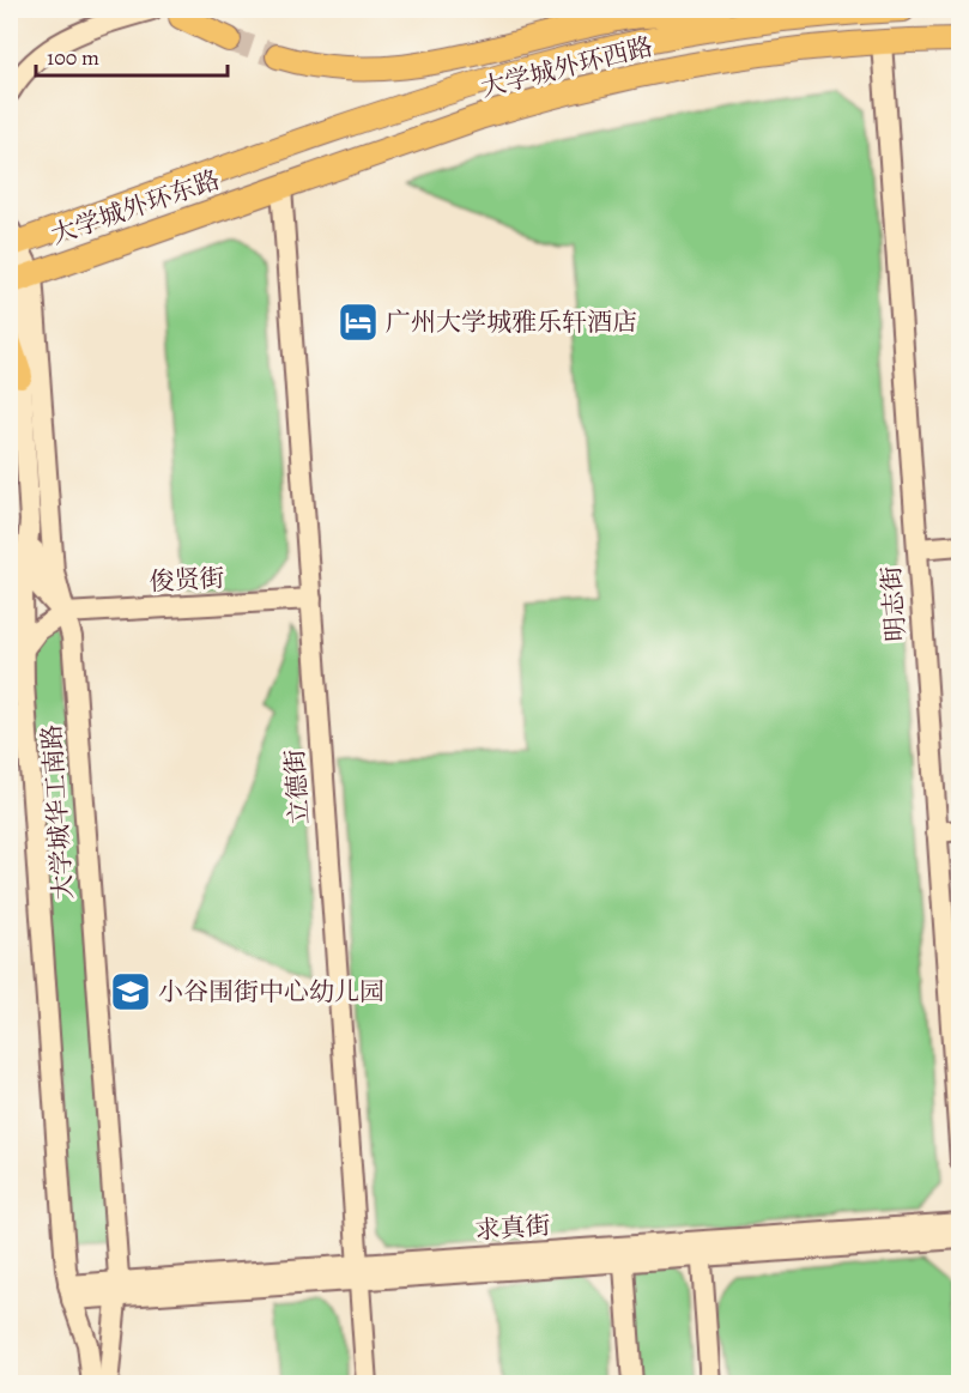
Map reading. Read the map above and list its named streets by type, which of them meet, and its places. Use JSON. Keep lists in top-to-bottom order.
{
  "streets": {
    "main road": ["大学城外环西路", "大学城外环东路"],
    "street": [
      "俊贤街",
      "明志街",
      "立德街",
      "大学城华工南路",
      "求真街"
    ]
  },
  "crossings": [
    ["大学城外环西路", "大学城外环东路"],
    ["大学城外环西路", "明志街"],
    ["大学城外环西路", "立德街"],
    ["大学城外环东路", "立德街"],
    ["大学城外环东路", "大学城华工南路"],
    ["俊贤街", "立德街"],
    ["俊贤街", "大学城华工南路"],
    ["立德街", "求真街"],
    ["大学城华工南路", "求真街"]
  ],
  "places": {
    "hotel": ["广州大学城雅乐轩酒店"],
    "school or university": ["小谷围街中心幼儿园"]
  },
  "scale_bar": "100 m"
}
